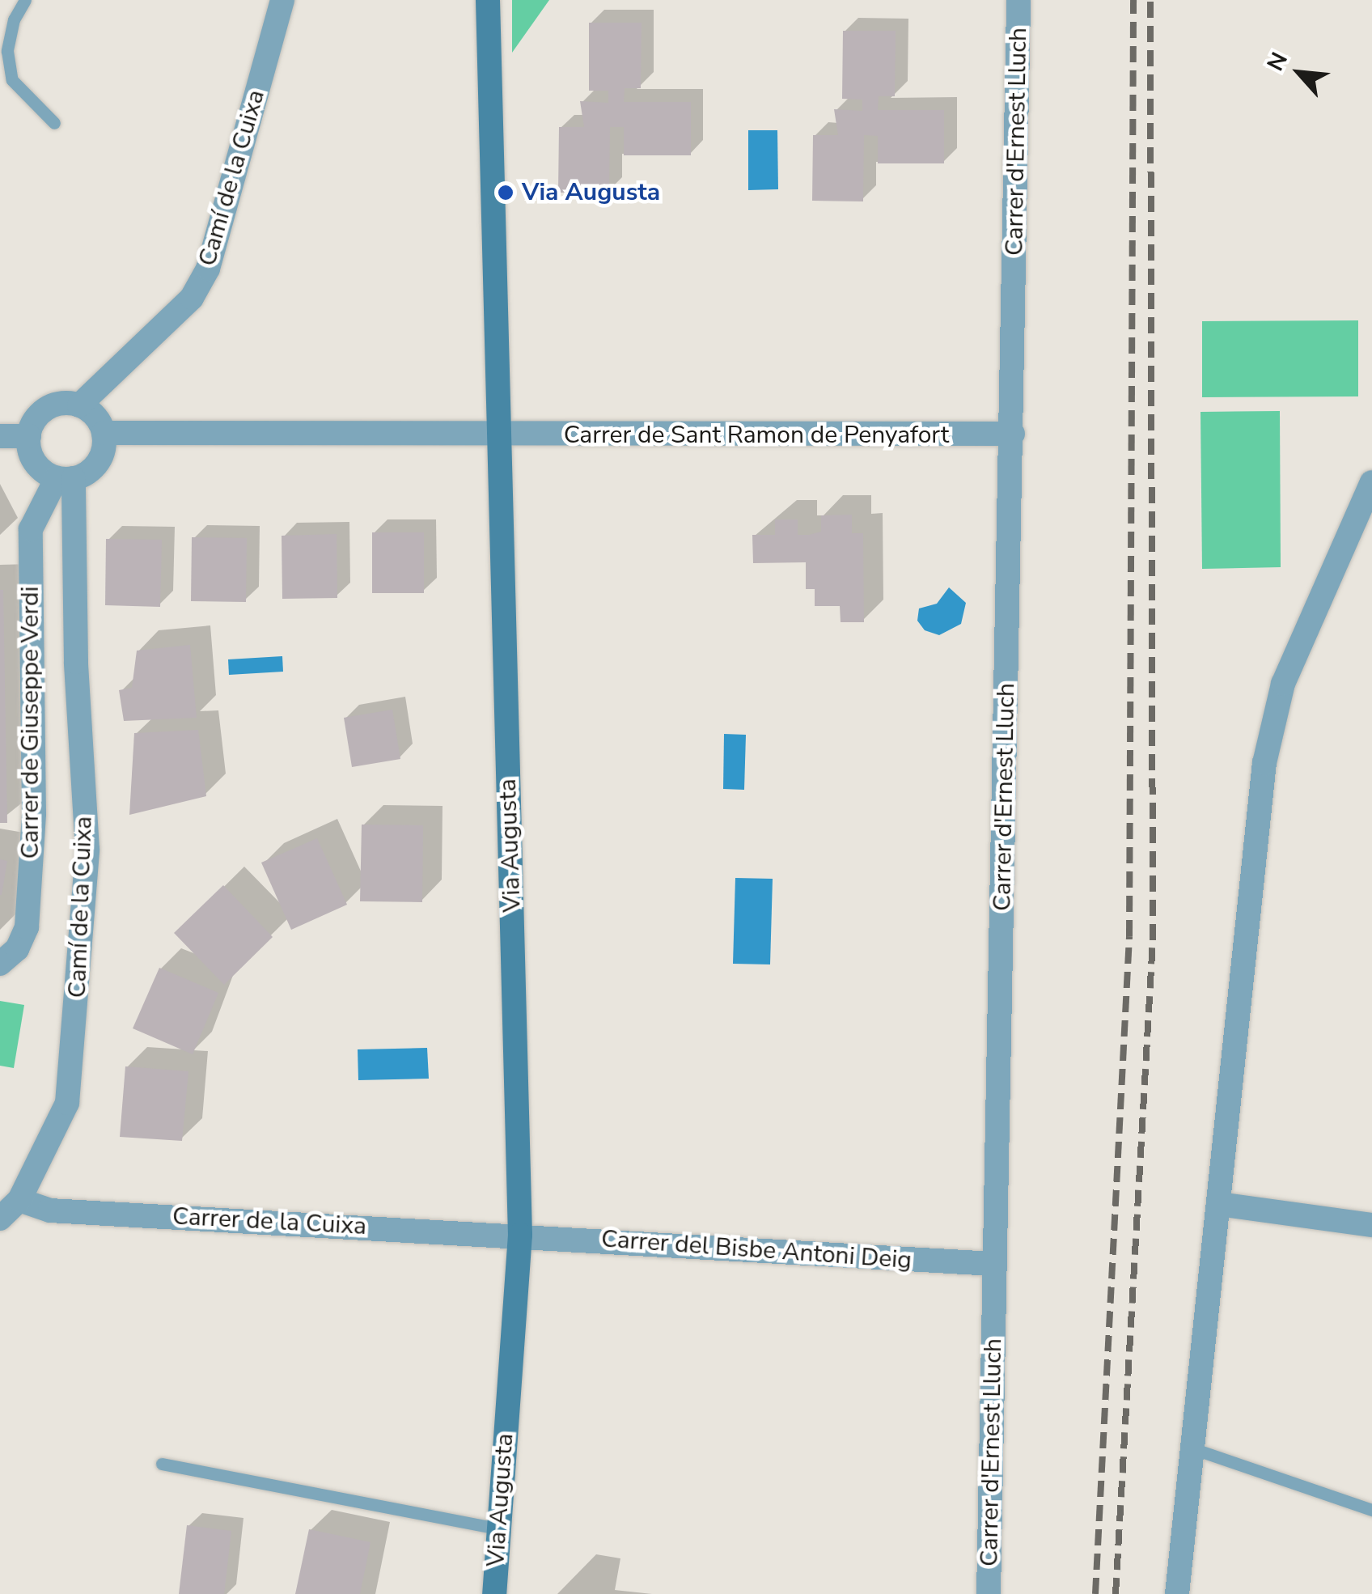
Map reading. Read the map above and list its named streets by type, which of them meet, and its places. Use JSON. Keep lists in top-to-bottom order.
{
  "streets": {
    "main road": ["Via Augusta"],
    "street": [
      "Carrer d'Ernest Lluch",
      "Camí de la Cuixa",
      "Carrer de Sant Ramon de Penyafort",
      "Carrer de Giuseppe Verdi",
      "Carrer de la Cuixa",
      "Carrer del Bisbe Antoni Deig"
    ]
  },
  "crossings": [
    ["Carrer d'Ernest Lluch", "Carrer de Sant Ramon de Penyafort"],
    ["Carrer d'Ernest Lluch", "Carrer del Bisbe Antoni Deig"],
    ["Camí de la Cuixa", "Carrer de Sant Ramon de Penyafort"],
    ["Camí de la Cuixa", "Carrer de Giuseppe Verdi"],
    ["Camí de la Cuixa", "Carrer de la Cuixa"],
    ["Carrer de Sant Ramon de Penyafort", "Carrer de Giuseppe Verdi"],
    ["Carrer de Sant Ramon de Penyafort", "Via Augusta"],
    ["Via Augusta", "Carrer de la Cuixa"],
    ["Via Augusta", "Carrer del Bisbe Antoni Deig"],
    ["Carrer de la Cuixa", "Carrer del Bisbe Antoni Deig"]
  ],
  "places": ["Via Augusta"],
  "north": "top left"
}
